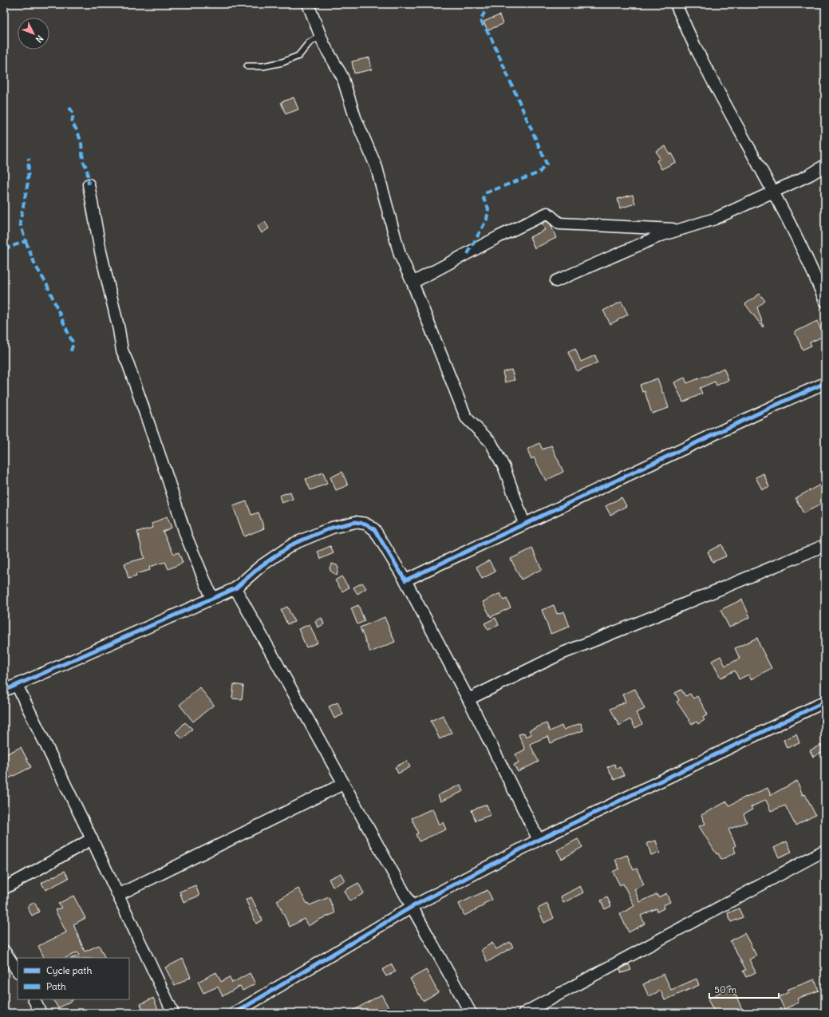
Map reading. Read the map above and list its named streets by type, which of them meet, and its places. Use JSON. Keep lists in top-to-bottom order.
{
  "legend": ["Cycle path", "Path"],
  "scale_bar": "50 m",
  "north": "bottom right"
}
